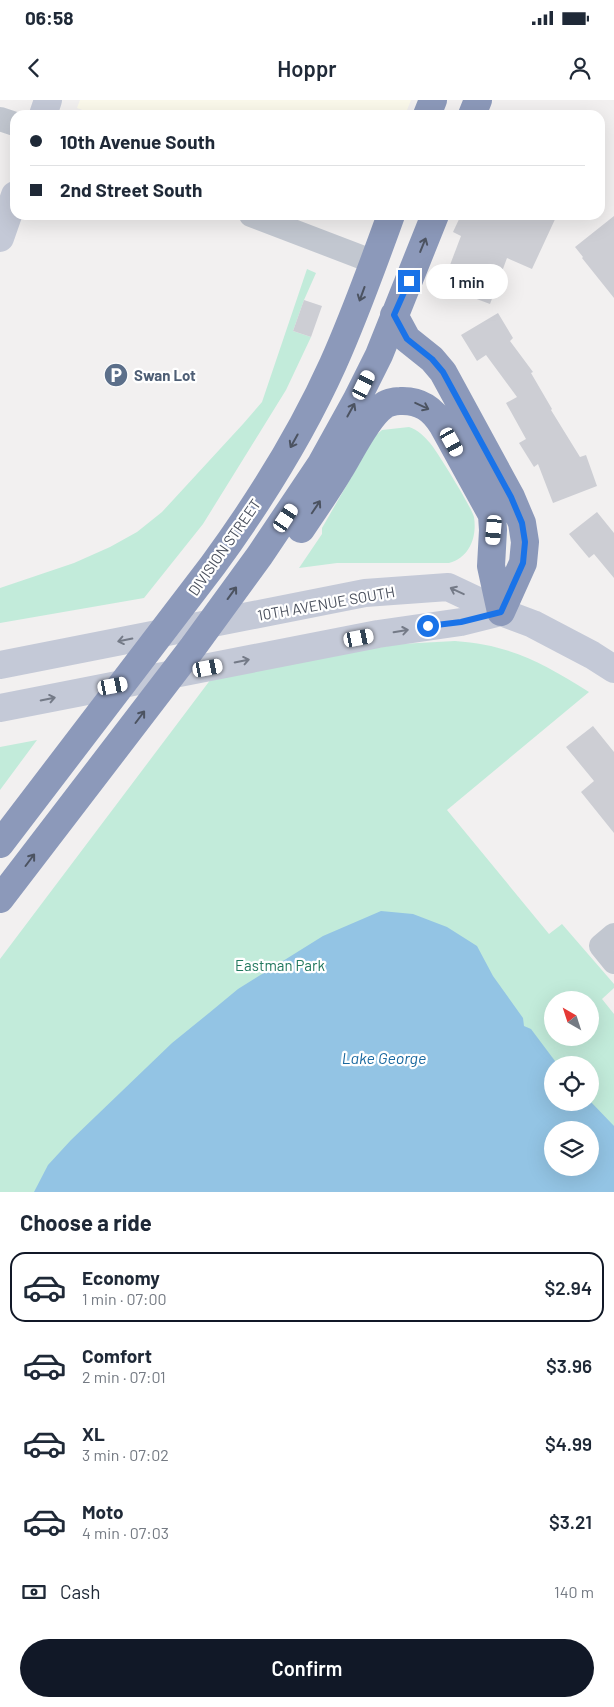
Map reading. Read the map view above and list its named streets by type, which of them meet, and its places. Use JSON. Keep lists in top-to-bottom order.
{
  "streets": {
    "highway": ["DIVISION STREET"],
    "main road": ["10TH AVENUE SOUTH"]
  },
  "water": ["Lake George"],
  "parks": ["Eastman Park"],
  "places": {
    "parking": ["Swan Lot"]
  },
  "north": "top left",
  "page": {
    "status": "06:58",
    "header": "Hoppr",
    "banner": ["10th Avenue South", "2nd Street South"],
    "bubble": "1 min",
    "heading": "Choose a ride",
    "list": [
      {
        "name": "Economy",
        "note": "1 min · 07:00",
        "value": "$2.94"
      },
      {
        "name": "Comfort",
        "note": "2 min · 07:01",
        "value": "$3.96"
      },
      {
        "name": "XL",
        "note": "3 min · 07:02",
        "value": "$4.99"
      },
      {
        "name": "Moto",
        "note": "4 min · 07:03",
        "value": "$3.21"
      }
    ],
    "pay": ["Cash", "140 m"],
    "buttons": "Confirm"
  }
}
